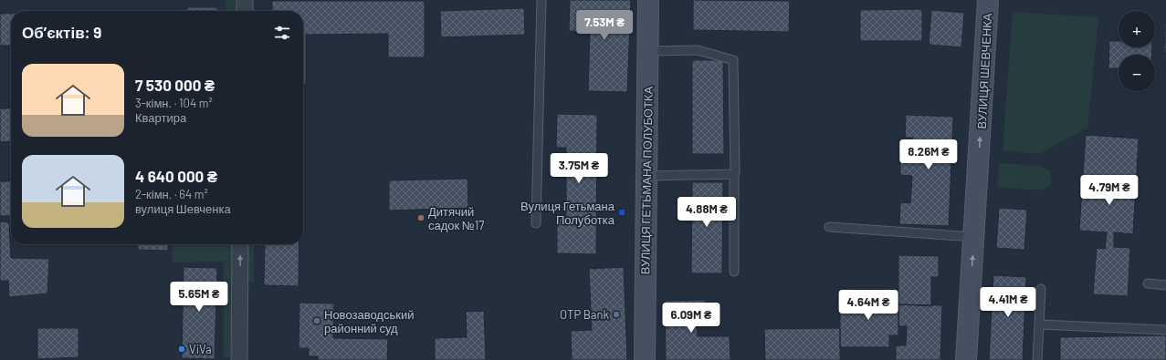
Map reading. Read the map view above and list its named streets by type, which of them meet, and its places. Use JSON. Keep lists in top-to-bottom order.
{
  "streets": {
    "main road": ["ВУЛИЦЯ ШЕВЧЕНКА", "ВУЛИЦЯ ГЕТЬМАНА ПОЛУБОТКА"]
  },
  "one_way": ["ВУЛИЦЯ ШЕВЧЕНКА"],
  "places": {
    "transit": ["Вулиця Гетьмана Полуботка"],
    "other": [
      "Дитячий садок №17",
      "OTP Bank",
      "Новозаводський районний суд",
      "ViVa"
    ]
  },
  "page": {
    "price": [
      "7.53M ₴",
      "8.26M ₴",
      "3.75M ₴",
      "4.79M ₴",
      "4.88M ₴",
      "5.65M ₴",
      "4.41M ₴",
      "4.64M ₴",
      "6.09M ₴"
    ],
    "map_buttons": ["+", "−"],
    "heading": "Об’єктів: 9",
    "list": [
      {
        "name": "7 530 000 ₴",
        "note": "3-кімн. · 104 m² · Квартира"
      },
      {
        "name": "4 640 000 ₴",
        "note": "2-кімн. · 64 m² · вулиця Шевченка"
      }
    ]
  }
}
